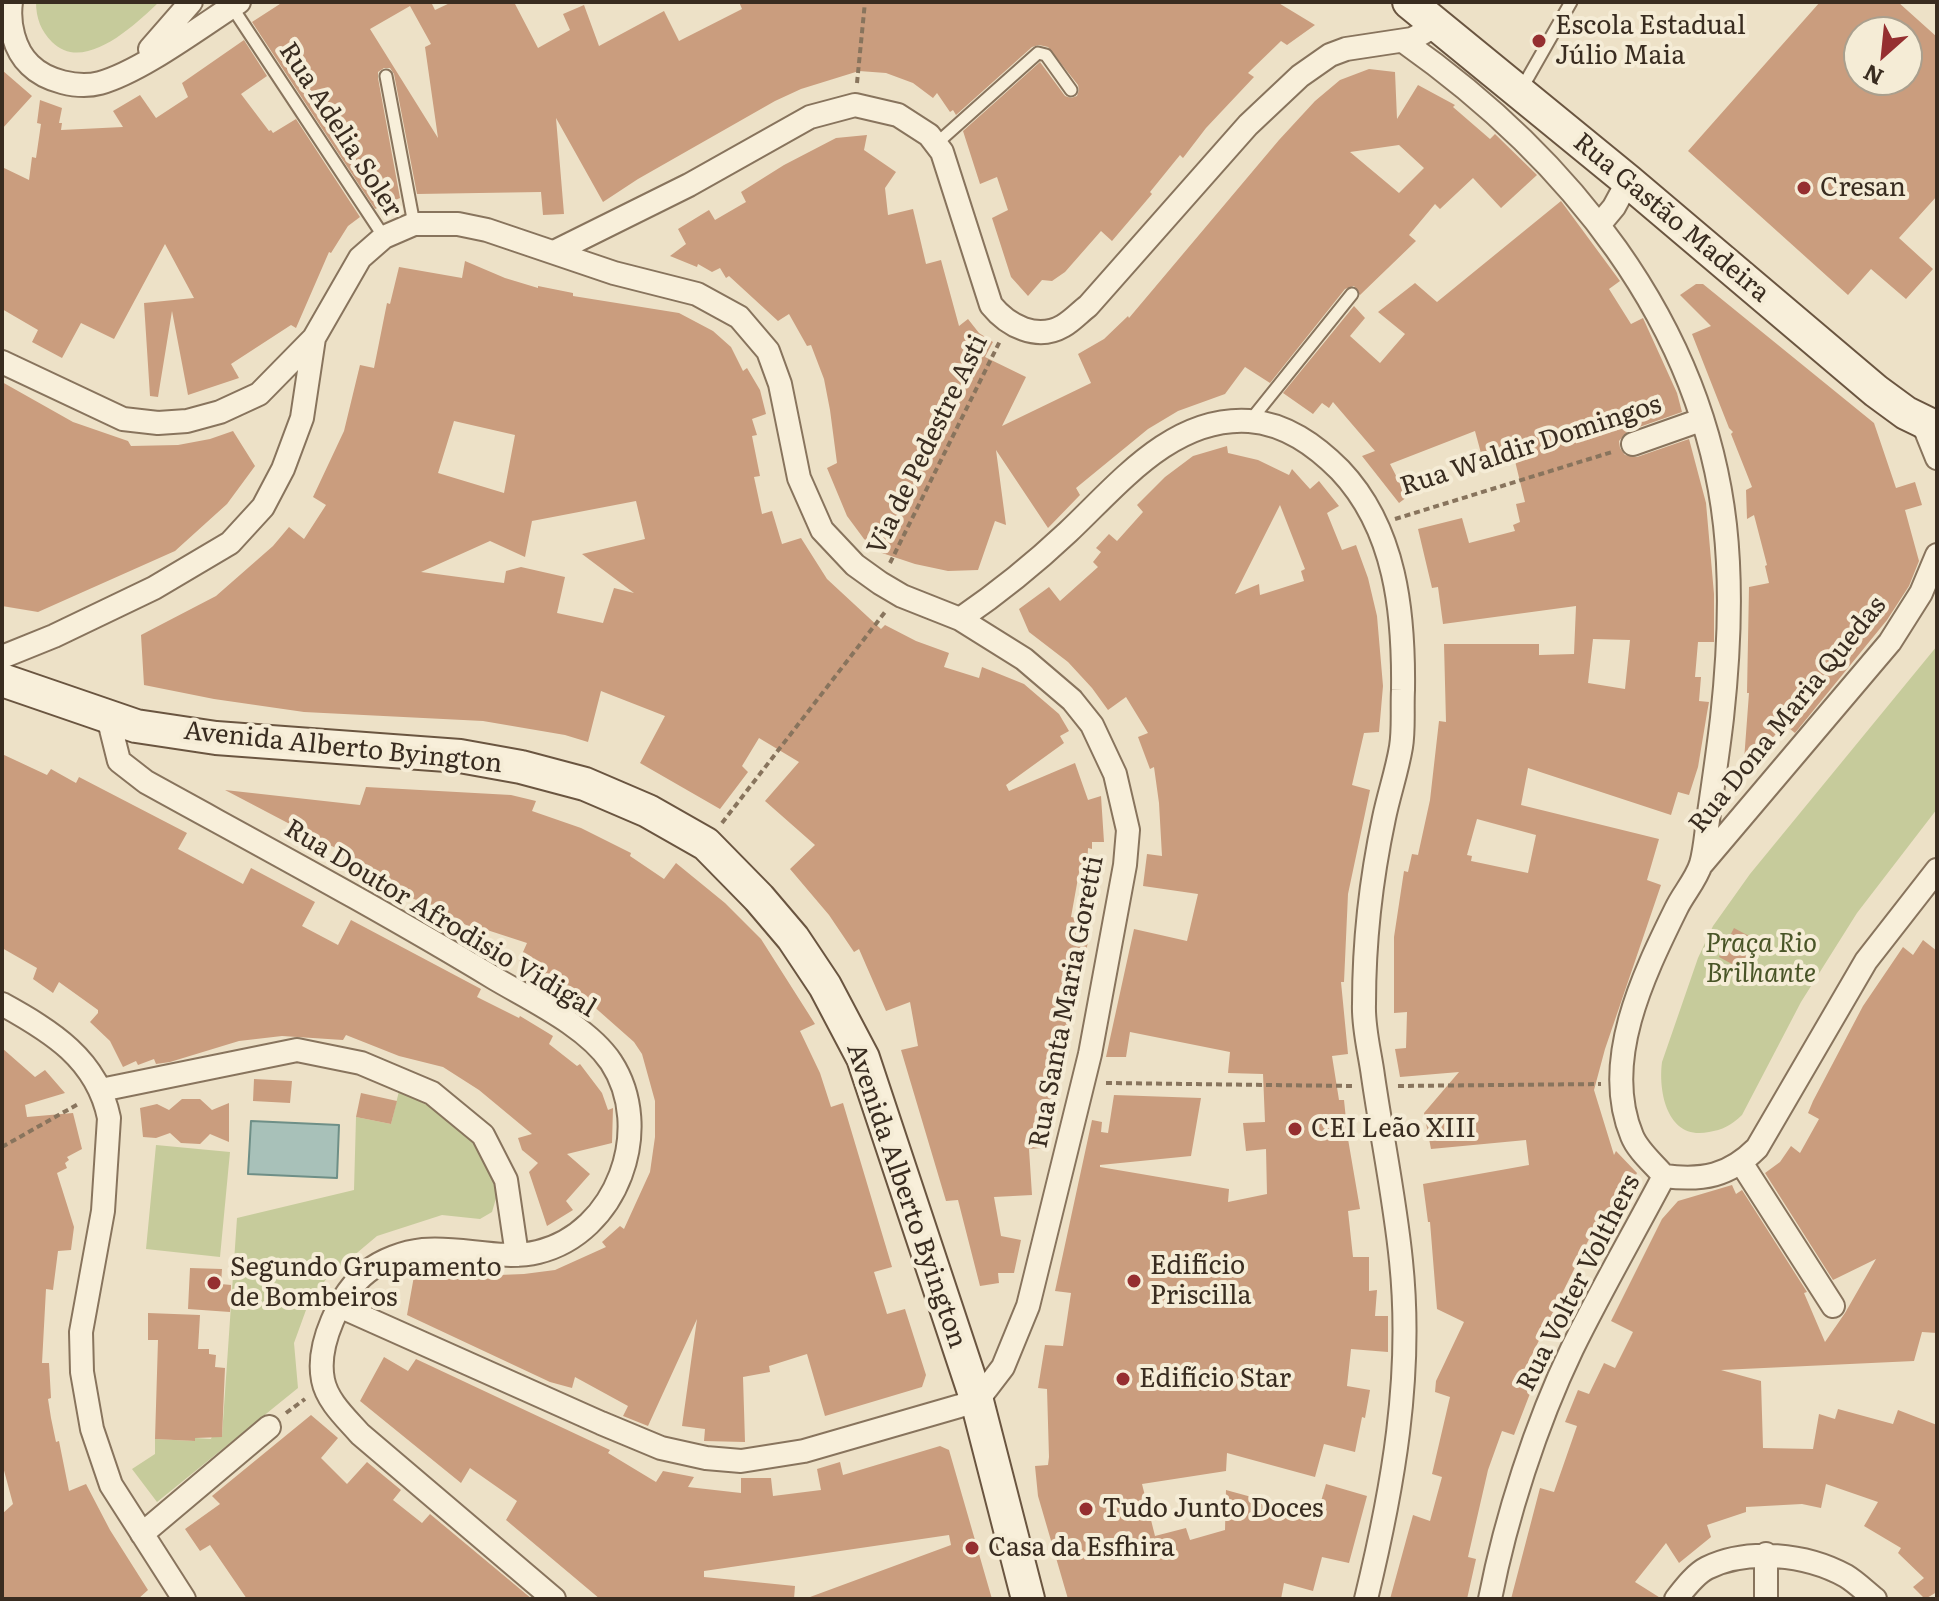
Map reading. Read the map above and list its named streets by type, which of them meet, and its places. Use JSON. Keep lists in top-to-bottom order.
{
  "streets": {
    "street": [
      "Rua Gastão Madeira",
      "Rua Waldir Domingos",
      "Rua Dona Maria Quedas",
      "Avenida Alberto Byington",
      "Rua Doutor Afrodisio Vidigal",
      "Rua Santa Maria Goretti",
      "Rua Volter Volthers"
    ],
    "lane": ["Rua Adelia Soler"],
    "path": ["Via de Pedestre Asti"]
  },
  "crossings": [
    ["Via de Pedestre Asti", "Rua Santa Maria Goretti"],
    ["Avenida Alberto Byington", "Rua Doutor Afrodisio Vidigal"],
    ["Avenida Alberto Byington", "Rua Santa Maria Goretti"]
  ],
  "parks": ["Praça Rio Brilhante"],
  "places": [
    "Escola Estadual Júlio Maia",
    "Cresan",
    "CEI Leão XIII",
    "Edifício Priscilla",
    "Segundo Grupamento de Bombeiros",
    "Edifício Star",
    "Tudo Junto Doces",
    "Casa da Esfhira"
  ],
  "north": "bottom left"
}
